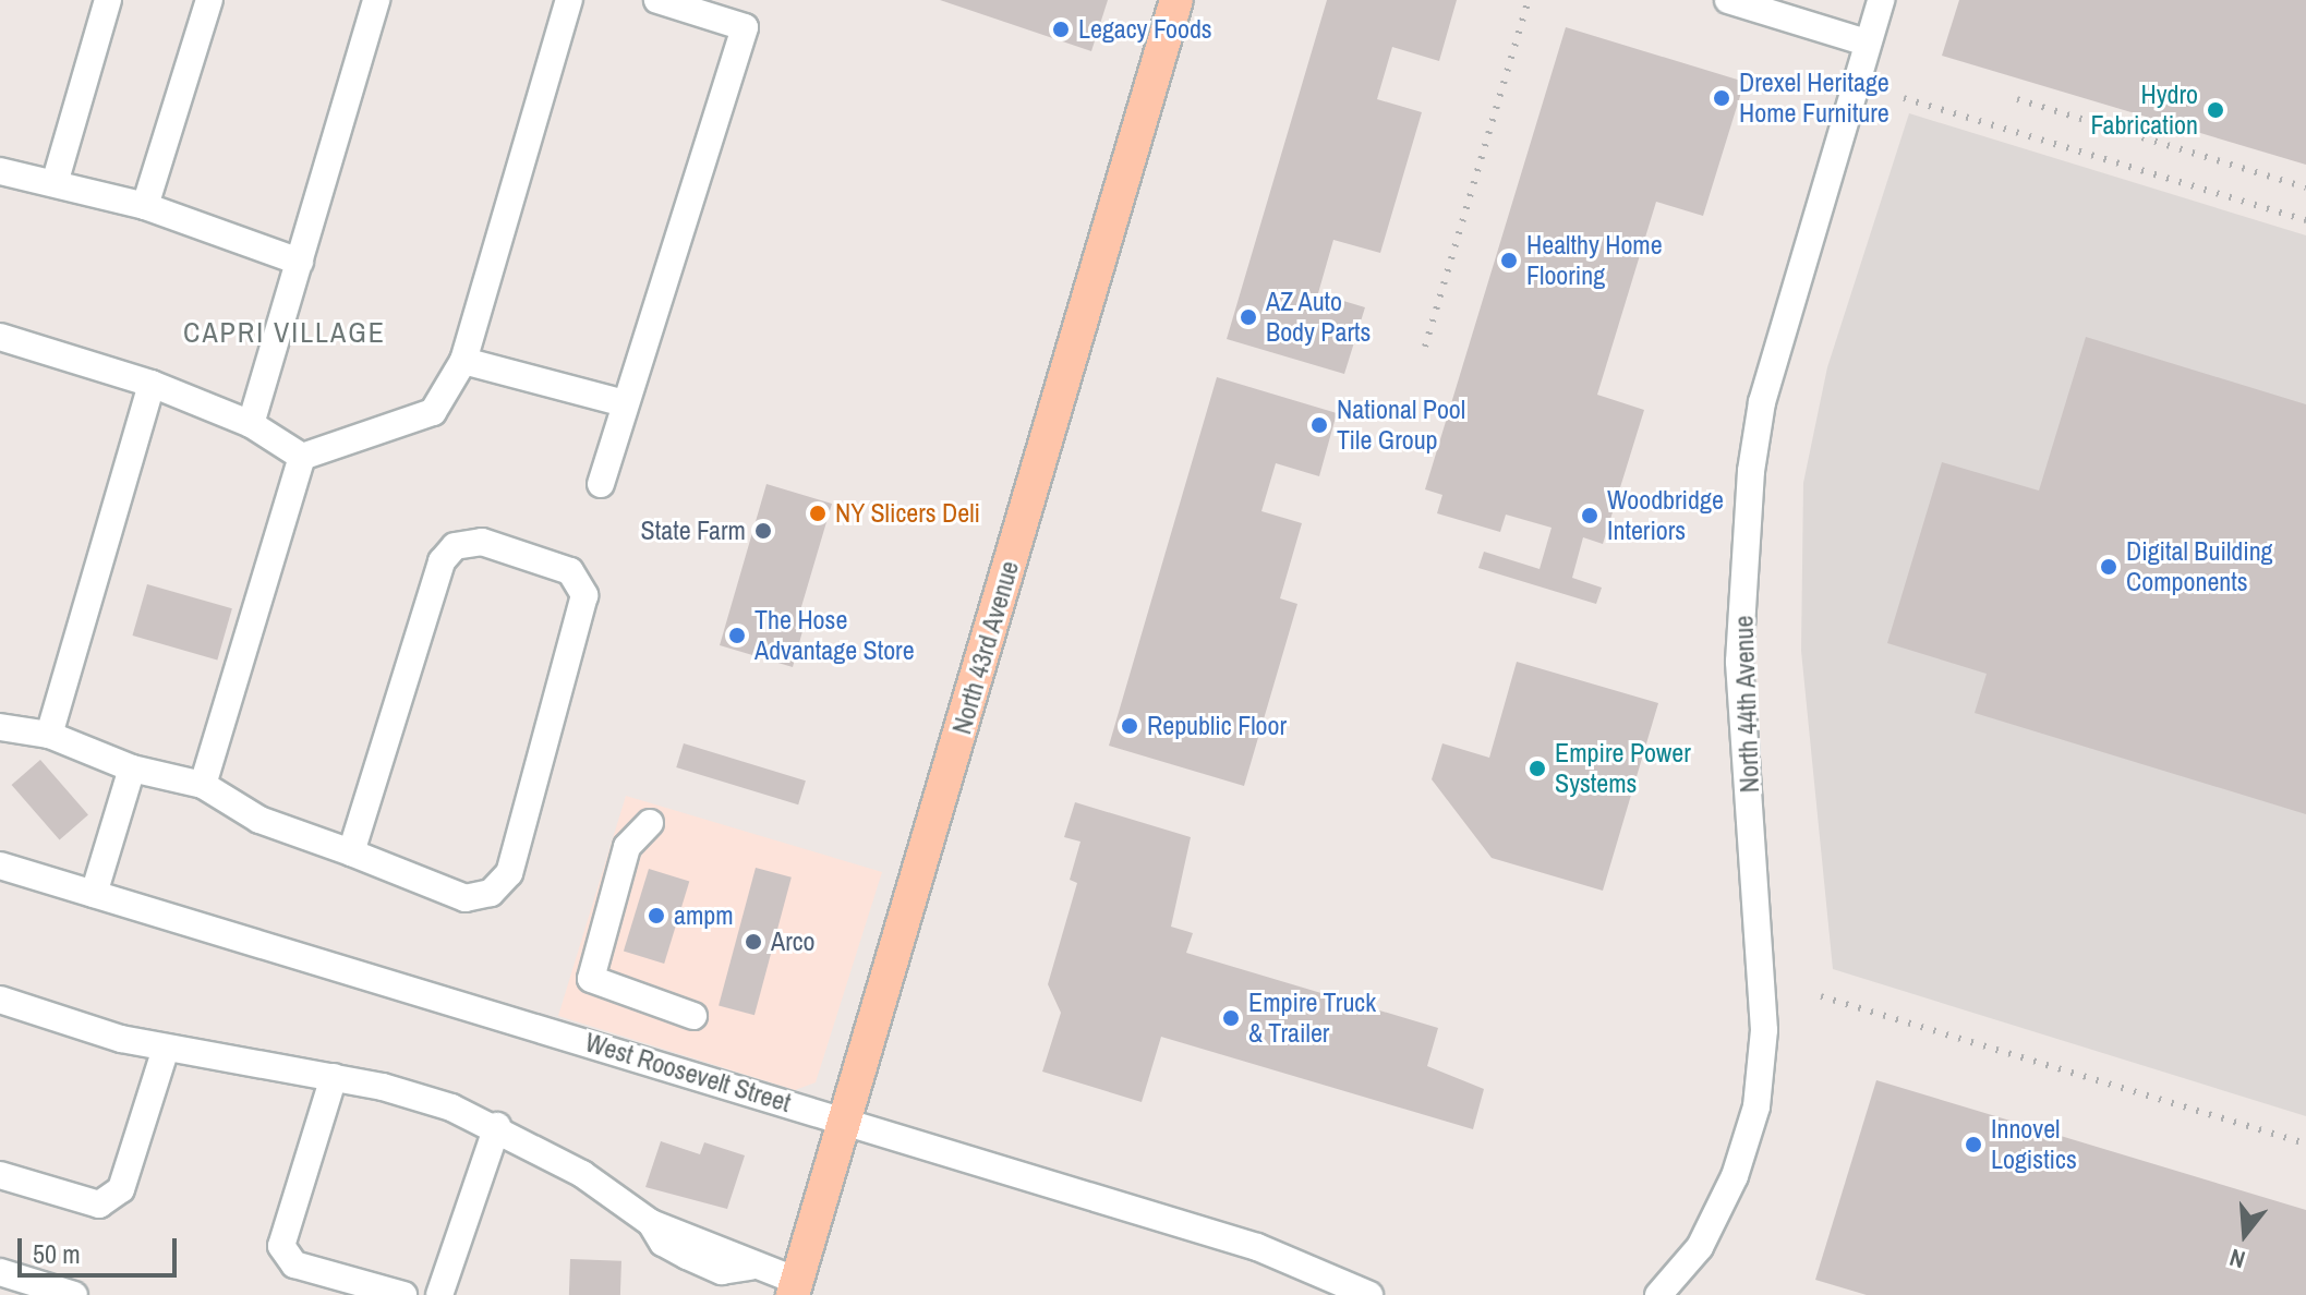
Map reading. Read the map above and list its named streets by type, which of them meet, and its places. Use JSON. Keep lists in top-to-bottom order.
{
  "streets": {
    "main road": ["North 43rd Avenue"],
    "street": ["North 44th Avenue", "West Roosevelt Street"]
  },
  "crossings": [
    ["North 43rd Avenue", "West Roosevelt Street"]
  ],
  "districts": ["CAPRI VILLAGE"],
  "places": [
    "Legacy Foods",
    "Drexel Heritage Home Furniture",
    "Hydro Fabrication",
    "Healthy Home Flooring",
    "AZ Auto Body Parts",
    "National Pool Tile Group",
    "NY Slicers Deli",
    "Woodbridge Interiors",
    "State Farm",
    "Digital Building Components",
    "The Hose Advantage Store",
    "Republic Floor",
    "Empire Power Systems",
    "ampm",
    "Arco",
    "Empire Truck & Trailer",
    "Innovel Logistics"
  ],
  "scale_bar": "50 m",
  "north": "bottom"
}
